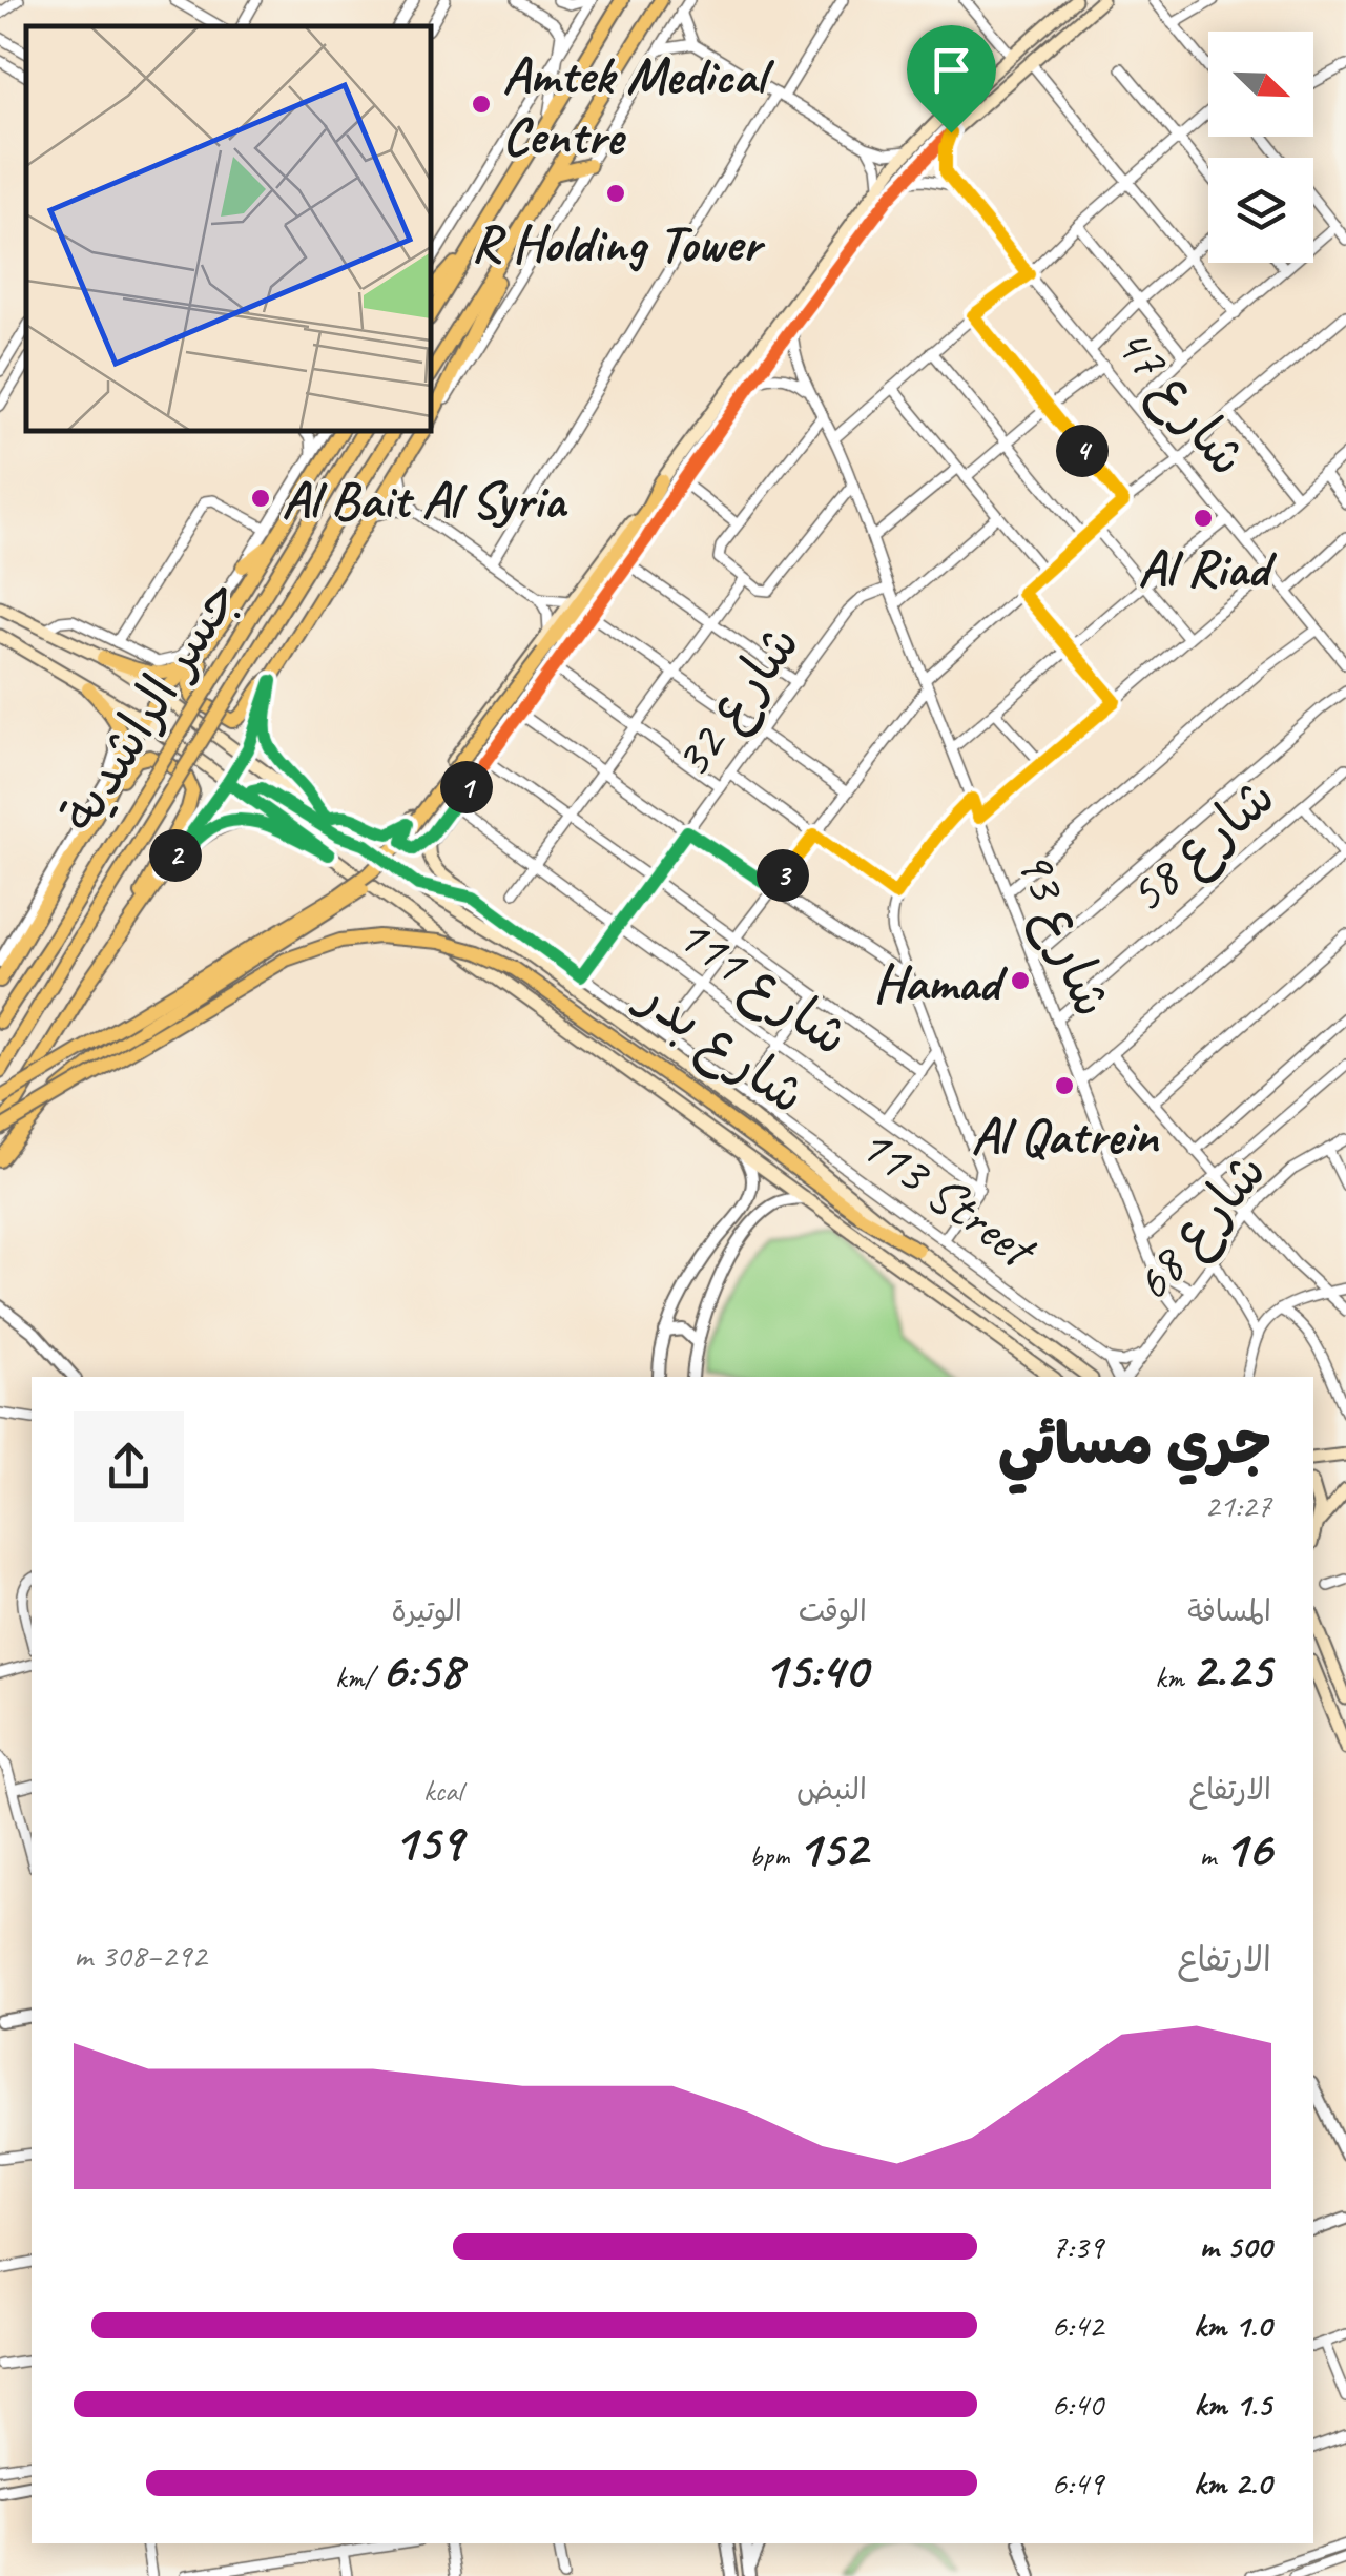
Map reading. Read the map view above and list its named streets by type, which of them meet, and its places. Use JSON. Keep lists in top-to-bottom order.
{
  "streets": {
    "main road": ["جسر الراشدية", "شارع بدر"],
    "street": [
      "شارع 47",
      "شارع 32",
      "شارع 58",
      "شارع 93",
      "شارع 111",
      "113 Street",
      "شارع 68"
    ]
  },
  "crossings": [
    ["شارع 32", "شارع 93"],
    ["شارع 32", "شارع 111"],
    ["شارع 32", "113 Street"],
    ["شارع 58", "شارع 93"],
    ["شارع 93", "شارع 68"]
  ],
  "places": [
    "Amtek Medical Centre",
    "R Holding Tower",
    "Al Bait Al Syria",
    "Al Riad",
    "Hamad",
    "Al Qatrein"
  ],
  "north": "bottom right",
  "page": {
    "pins": [
      "4",
      "1",
      "2",
      "3"
    ],
    "heading": ["جري مسائي", "21:27"],
    "stats": [
      ["المسافة", "2.25 km"],
      ["الوقت", "15:40"],
      ["الوتيرة", "6:58 /km"],
      ["الارتفاع", "16 m"],
      ["النبض", "152 bpm"],
      ["kcal", "159"]
    ],
    "chart": ["الارتفاع", "292–308 m"],
    "list": [
      {
        "name": "500 m",
        "note": "7:39"
      },
      {
        "name": "1.0 km",
        "note": "6:42"
      },
      {
        "name": "1.5 km",
        "note": "6:40"
      },
      {
        "name": "2.0 km",
        "note": "6:49"
      }
    ]
  }
}
